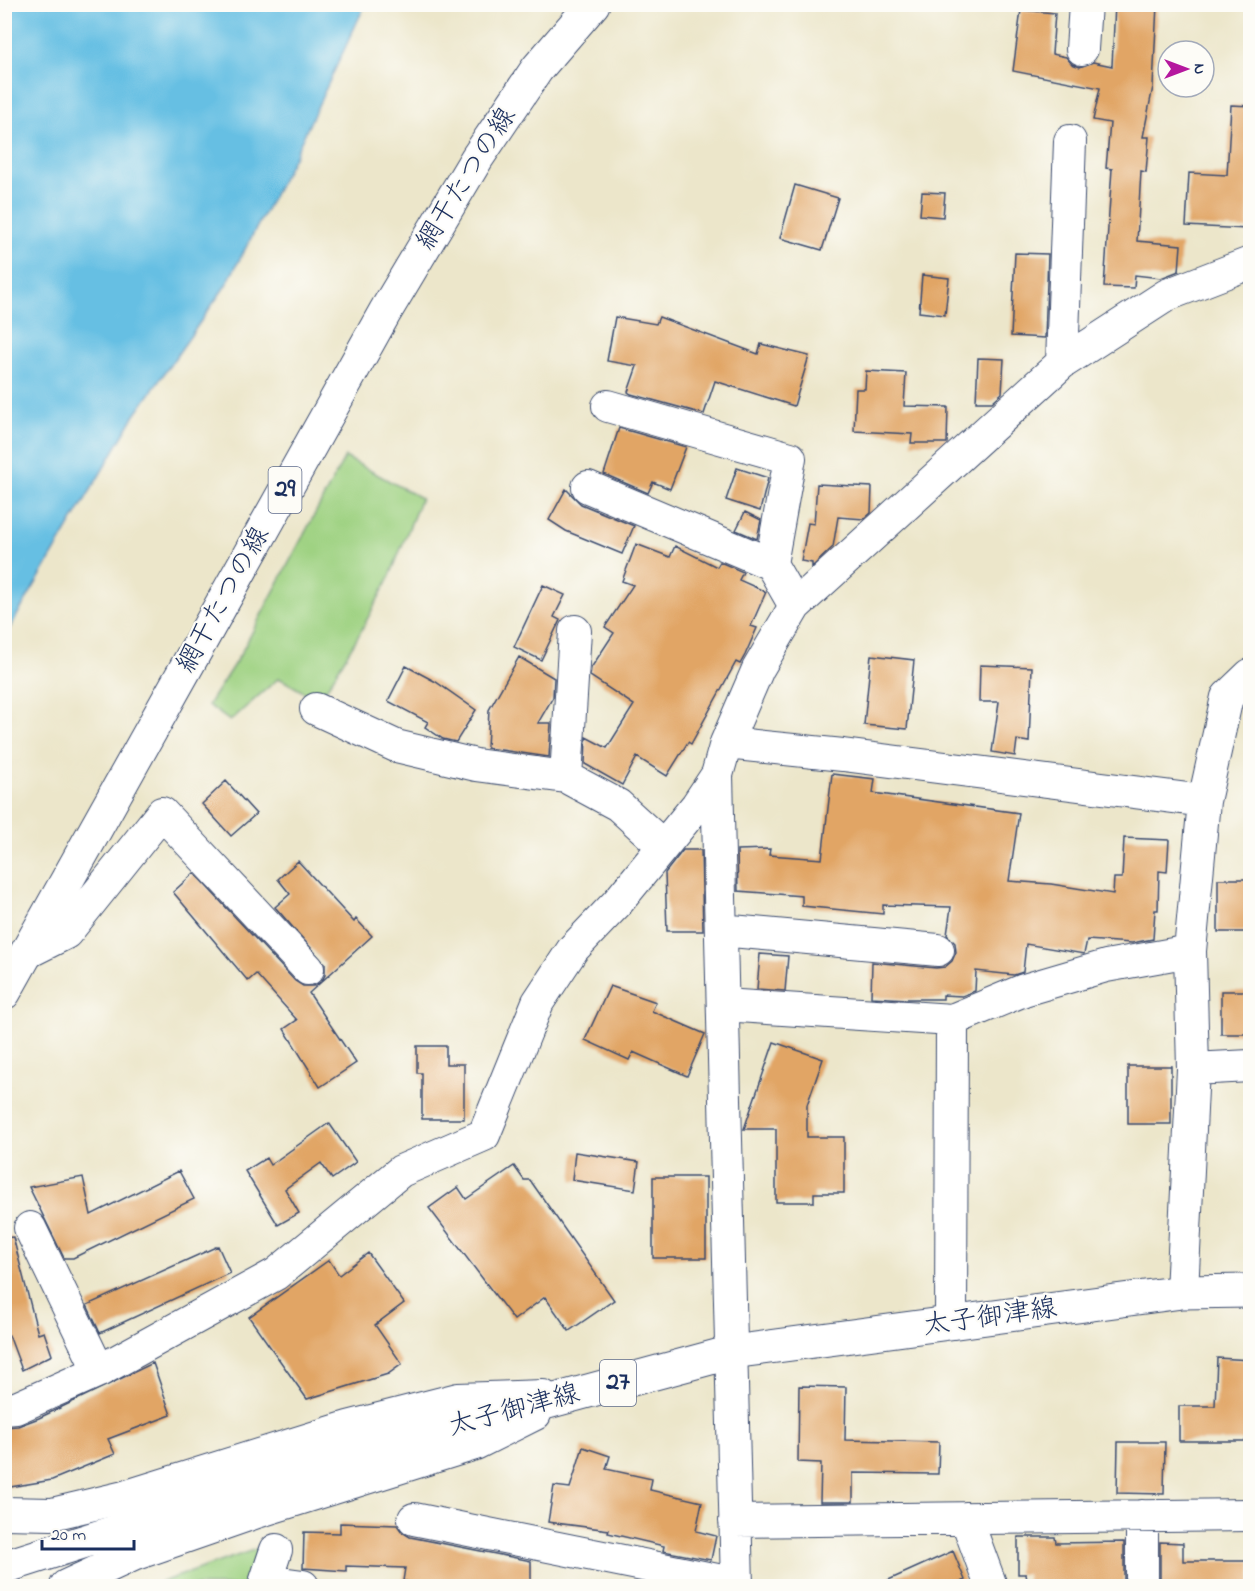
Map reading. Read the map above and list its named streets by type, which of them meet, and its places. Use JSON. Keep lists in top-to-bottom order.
{
  "streets": {
    "main road": [
      "網干たつの線",
      "29",
      "太子御津線",
      "27"
    ]
  },
  "scale_bar": "20 m",
  "north": "right"
}
